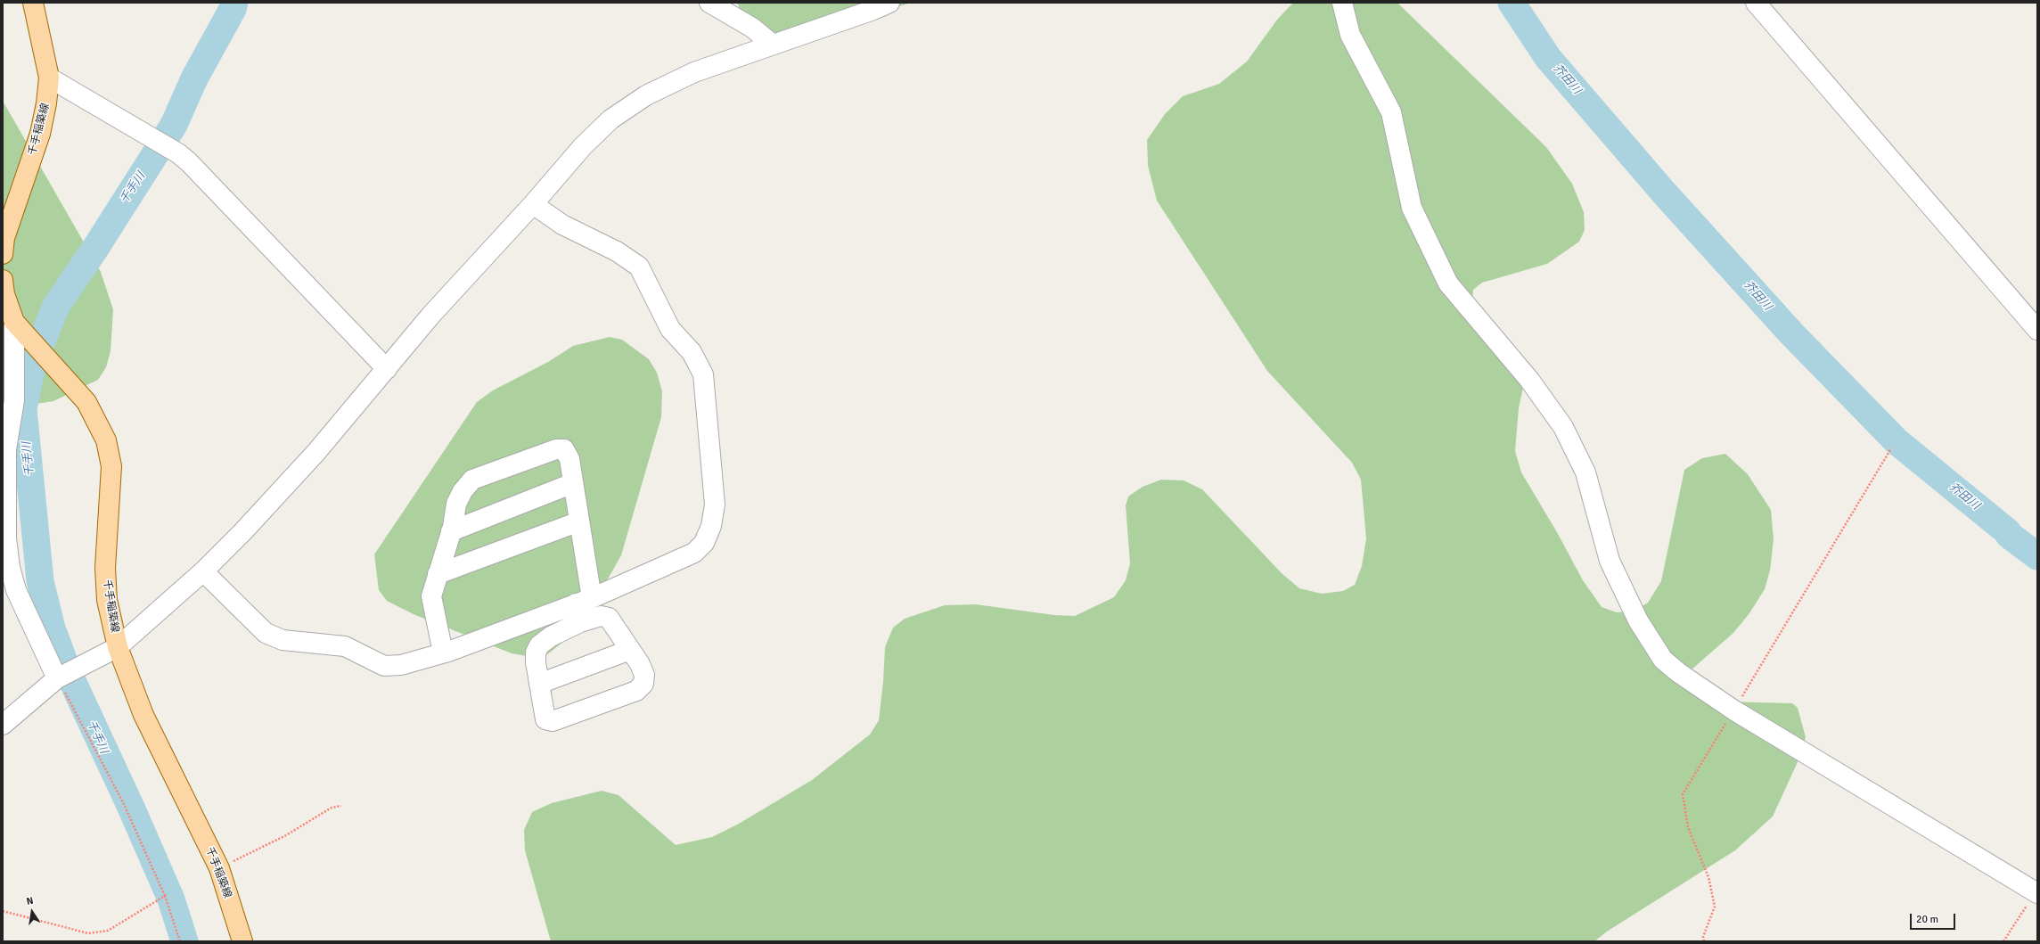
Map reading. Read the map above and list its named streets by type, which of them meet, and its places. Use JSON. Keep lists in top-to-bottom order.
{
  "streets": {
    "main road": ["千手稲築線"]
  },
  "water": ["芥田川", "千手川"],
  "scale_bar": "20 m",
  "north": "top"
}
